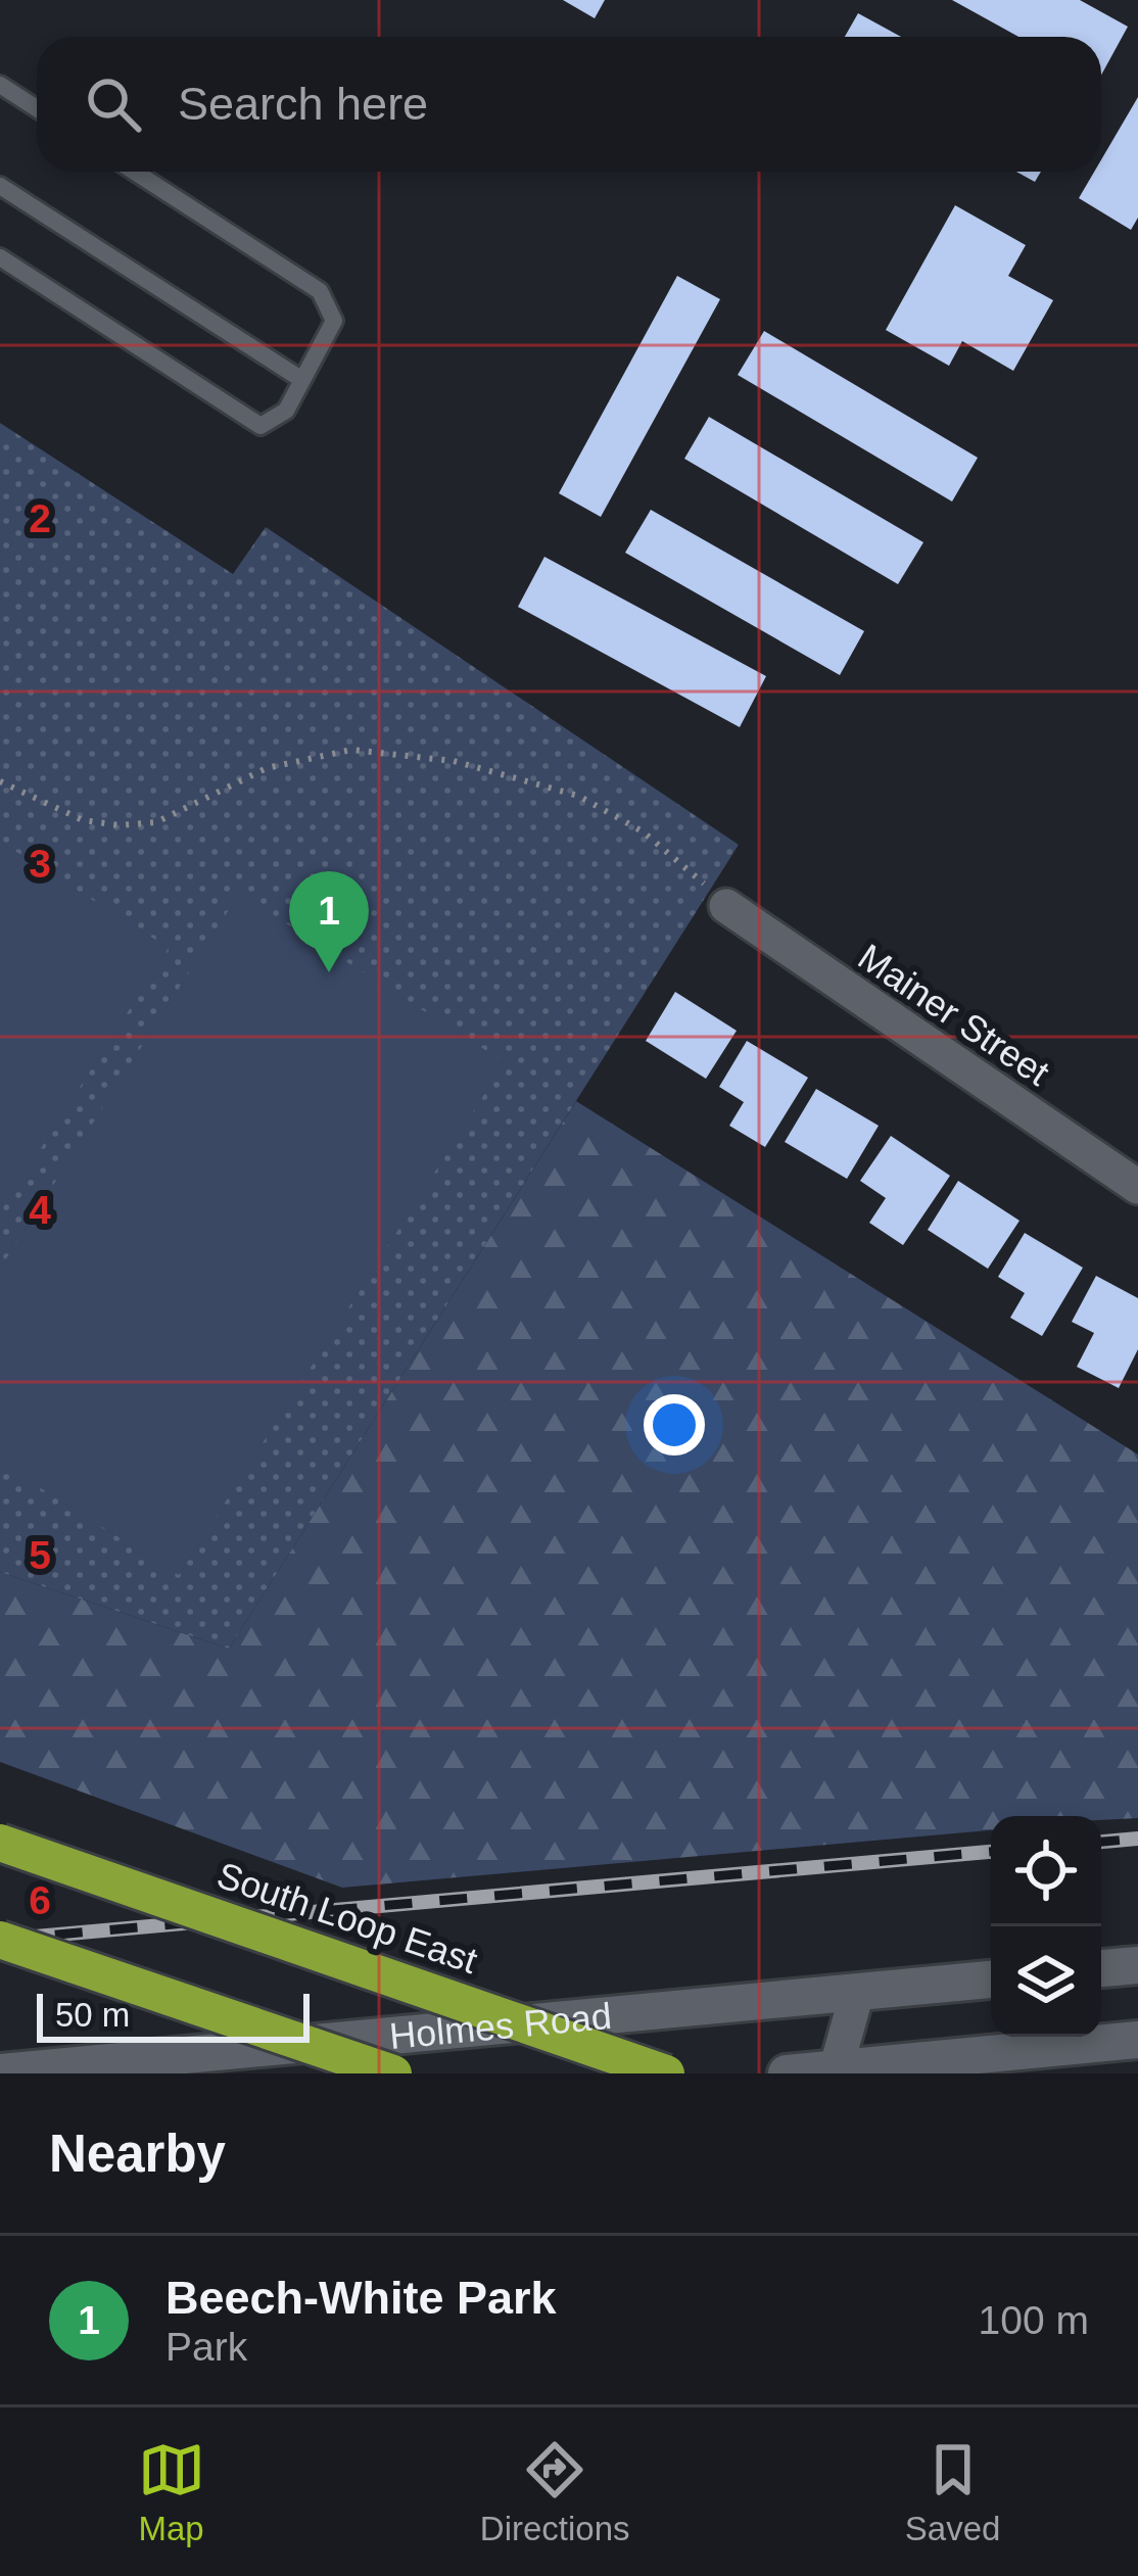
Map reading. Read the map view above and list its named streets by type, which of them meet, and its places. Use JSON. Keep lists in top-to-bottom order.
{
  "streets": {
    "highway": ["South Loop East"],
    "main road": ["Holmes Road"],
    "street": ["Mainer Street"]
  },
  "scale_bar": "50 m",
  "page": {
    "search": "Search here",
    "pins": "1",
    "scale": "50 m",
    "heading": "Nearby",
    "list": [
      {
        "mark": "1",
        "name": "Beech-White Park",
        "note": "Park",
        "value": "100 m"
      }
    ],
    "nav": ["Map", "Directions", "Saved"]
  },
  "grid": {
    "rows": [
      "2",
      "3",
      "4",
      "5",
      "6"
    ]
  }
}
